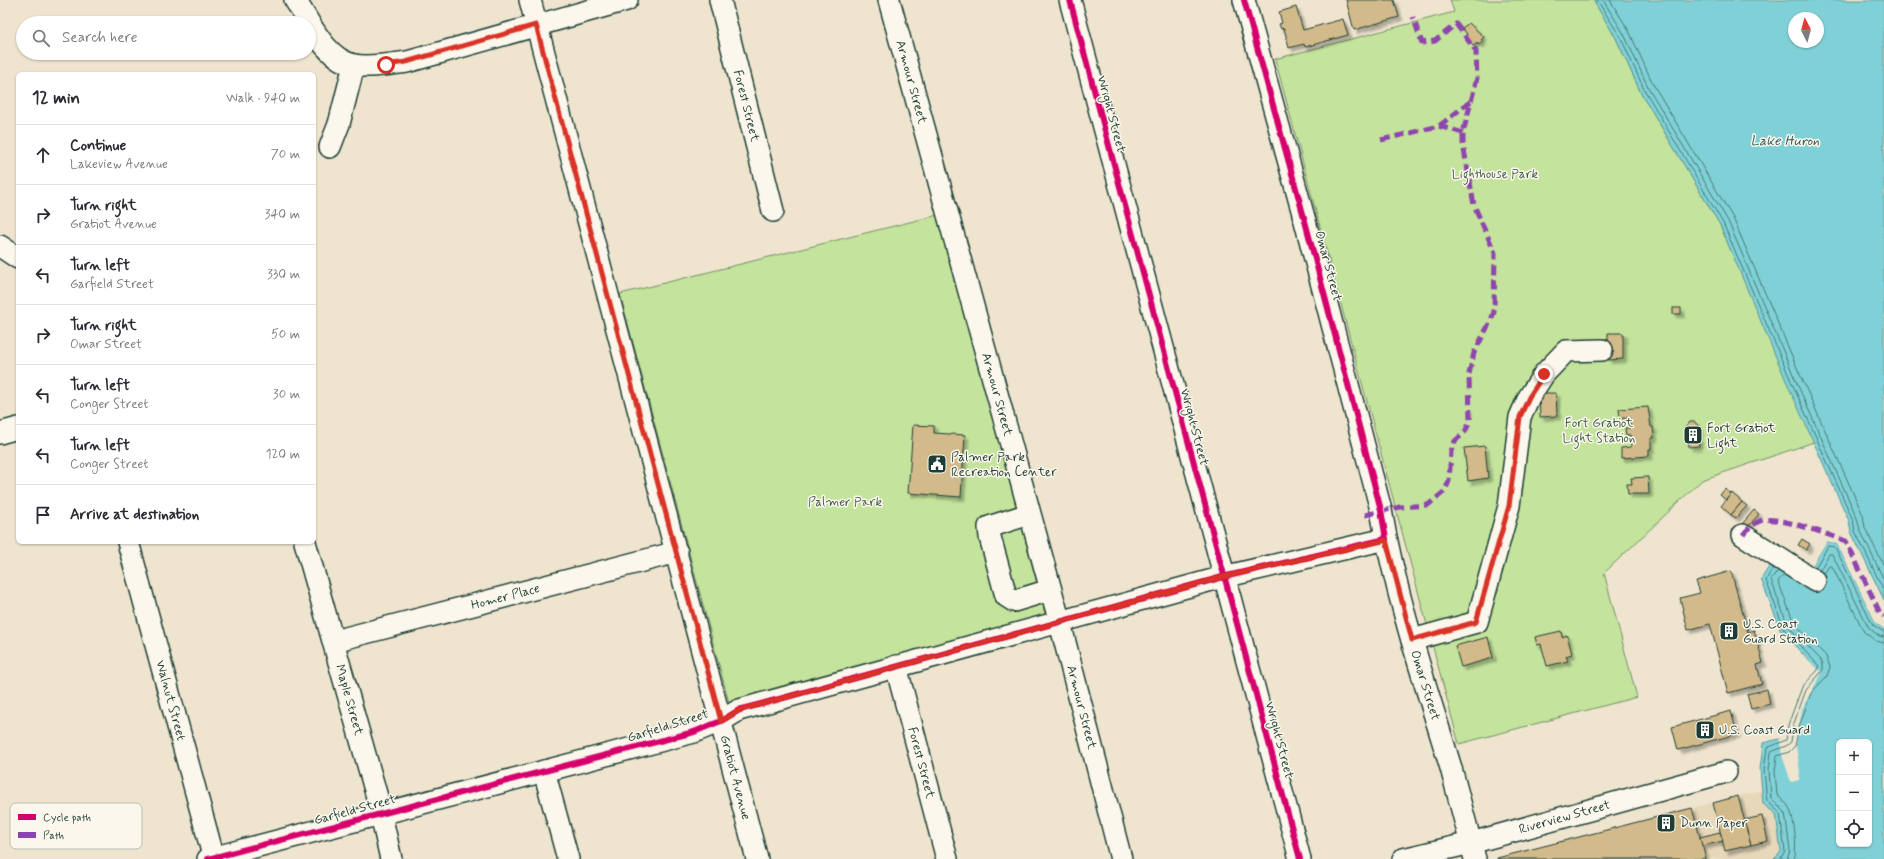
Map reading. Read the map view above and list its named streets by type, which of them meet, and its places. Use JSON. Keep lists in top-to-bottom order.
{
  "streets": {
    "street": [
      "Armour Street",
      "Forest Street",
      "Wright Street",
      "Omar Street",
      "Homer Place",
      "Walnut Street",
      "Maple Street",
      "Garfield Street",
      "Gratiot Avenue",
      "Riverview Street"
    ]
  },
  "crossings": [
    ["Armour Street", "Garfield Street"],
    ["Forest Street", "Garfield Street"],
    ["Wright Street", "Garfield Street"],
    ["Omar Street", "Garfield Street"],
    ["Omar Street", "Riverview Street"],
    ["Homer Place", "Maple Street"],
    ["Homer Place", "Gratiot Avenue"],
    ["Walnut Street", "Garfield Street"],
    ["Maple Street", "Garfield Street"],
    ["Garfield Street", "Gratiot Avenue"]
  ],
  "water": ["Lake Huron"],
  "parks": ["Lighthouse Park", "Fort Gratiot Light Station", "Palmer Park"],
  "places": {
    "building": [
      "Fort Gratiot Light",
      "U.S. Coast Guard Station",
      "U.S. Coast Guard",
      "Dunn Paper"
    ],
    "public building": ["Palmer Park Recreation Center"]
  },
  "legend": ["Cycle path", "Path"],
  "north": "top",
  "page": {
    "search": "Search here",
    "heading": ["12 min", "Walk · 940 m"],
    "list": [
      ["Continue", "Lakeview Avenue", "70 m"],
      ["Turn right", "Gratiot Avenue", "340 m"],
      ["Turn left", "Garfield Street", "330 m"],
      ["Turn right", "Omar Street", "50 m"],
      ["Turn left", "Conger Street", "30 m"],
      ["Turn left", "Conger Street", "120 m"],
      "Arrive at destination"
    ],
    "map_buttons": ["+", "−"]
  }
}
